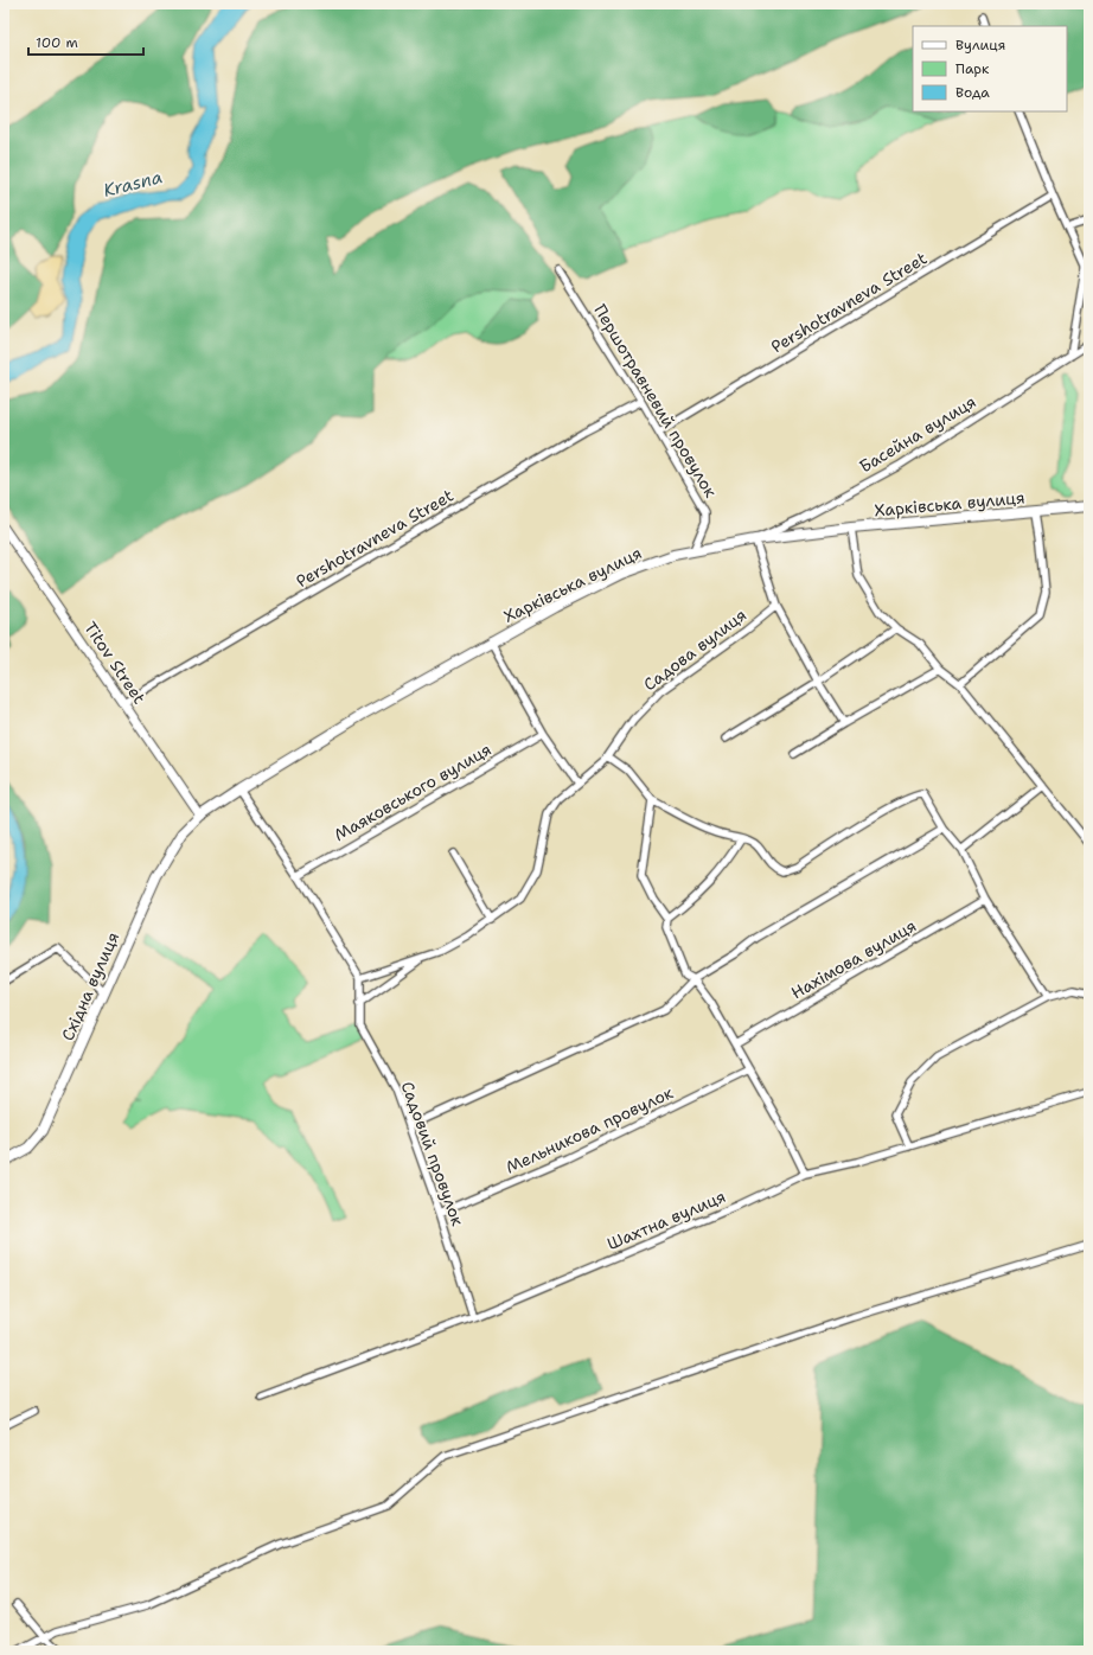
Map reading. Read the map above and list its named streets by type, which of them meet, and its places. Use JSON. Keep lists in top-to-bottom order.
{
  "streets": {
    "main road": ["Харківська вулиця", "Східна вулиця"],
    "street": [
      "Pershotravneva Street",
      "Першотравневий провулок",
      "Басейна вулиця",
      "Садова вулиця",
      "Titov Street",
      "Маяковського вулиця",
      "Нахімова вулиця",
      "Мельникова провулок",
      "Садовий провулок",
      "Шахтна вулиця"
    ]
  },
  "crossings": [
    ["Pershotravneva Street", "Першотравневий провулок"],
    ["Pershotravneva Street", "Titov Street"],
    ["Першотравневий провулок", "Харківська вулиця"],
    ["Басейна вулиця", "Харківська вулиця"],
    ["Харківська вулиця", "Titov Street"],
    ["Харківська вулиця", "Східна вулиця"],
    ["Садова вулиця", "Садовий провулок"],
    ["Titov Street", "Східна вулиця"],
    ["Мельникова провулок", "Садовий провулок"],
    ["Садовий провулок", "Шахтна вулиця"]
  ],
  "water": ["Krasna"],
  "legend": ["Вулиця", "Парк", "Вода"],
  "scale_bar": "100 m"
}
